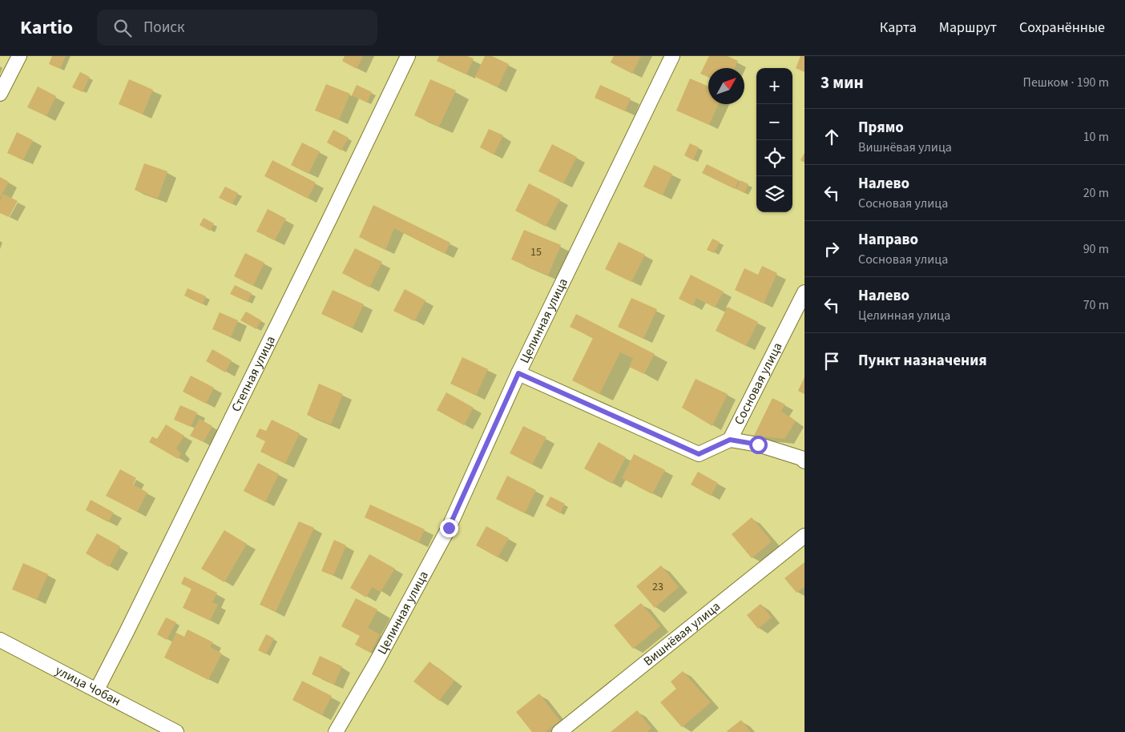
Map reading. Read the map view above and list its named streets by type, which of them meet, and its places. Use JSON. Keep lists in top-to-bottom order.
{
  "streets": {
    "street": [
      "Целинная улица",
      "Степная улица",
      "Сосновая улица",
      "Вишнёвая улица",
      "улица Чобан"
    ]
  },
  "crossings": [
    ["Целинная улица", "Сосновая улица"],
    ["Степная улица", "улица Чобан"]
  ],
  "house_numbers": ["15", "23"],
  "north": "top right",
  "page": {
    "header": "Kartio",
    "search": "Поиск",
    "nav": ["Карта", "Маршрут", "Сохранённые"],
    "heading": ["3 мин", "Пешком · 190 m"],
    "map_buttons": ["+", "−"],
    "list": [
      ["Прямо", "Вишнёвая улица", "10 m"],
      ["Налево", "Сосновая улица", "20 m"],
      ["Направо", "Сосновая улица", "90 m"],
      ["Налево", "Целинная улица", "70 m"],
      "Пункт назначения"
    ]
  }
}
